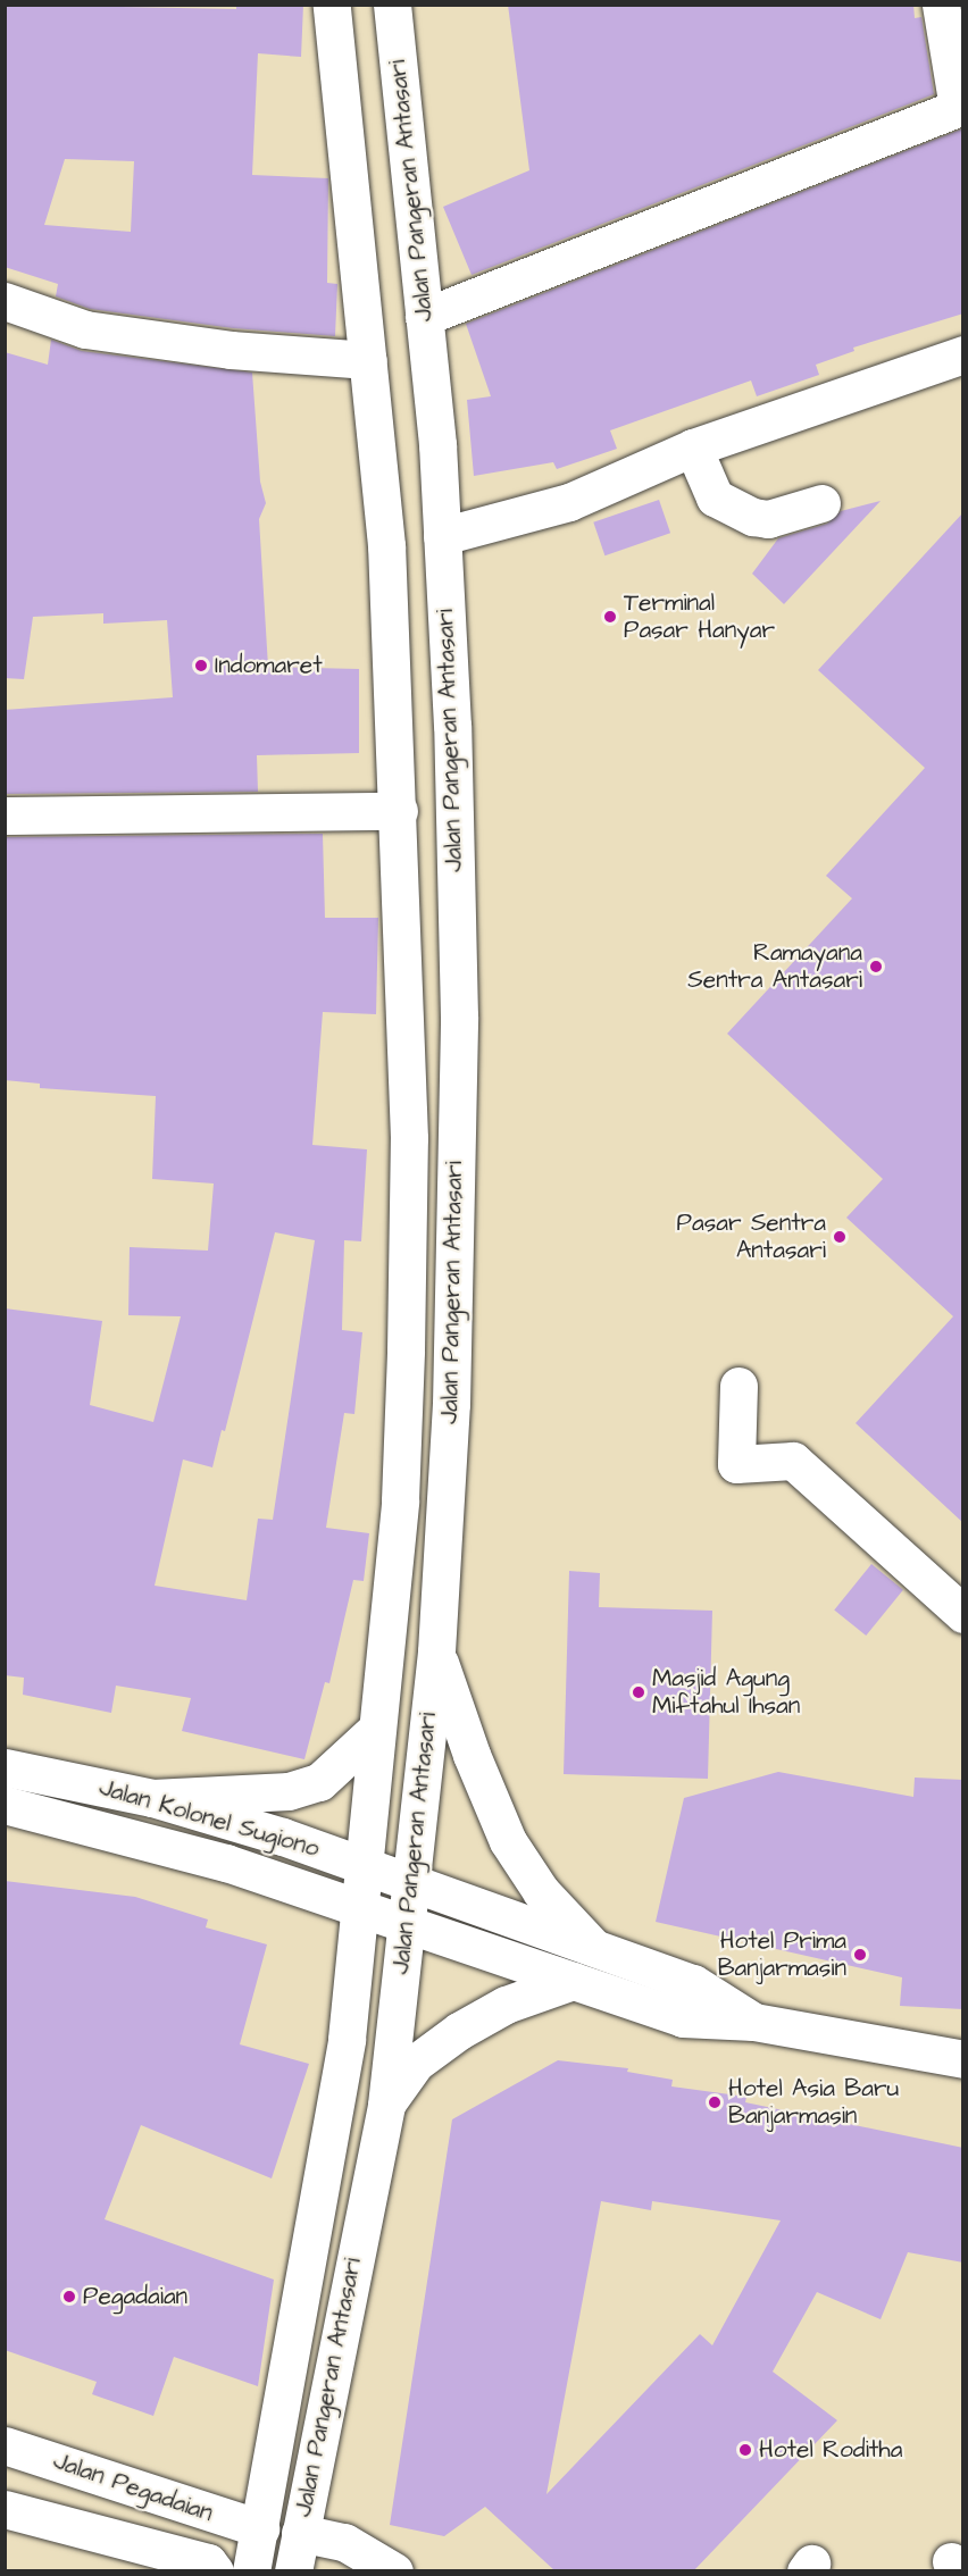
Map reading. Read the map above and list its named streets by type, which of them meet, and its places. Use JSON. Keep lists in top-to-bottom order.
{
  "streets": {
    "main road": ["Jalan Pangeran Antasari", "Jalan Kolonel Sugiono", "Jalan Pegadaian"]
  },
  "crossings": [
    ["Jalan Pangeran Antasari", "Jalan Kolonel Sugiono"],
    ["Jalan Pangeran Antasari", "Jalan Pegadaian"]
  ],
  "places": [
    "Terminal Pasar Hanyar",
    "Indomaret",
    "Ramayana Sentra Antasari",
    "Pasar Sentra Antasari",
    "Masjid Agung Miftahul Ihsan",
    "Hotel Prima Banjarmasin",
    "Hotel Asia Baru Banjarmasin",
    "Pegadaian",
    "Hotel Roditha"
  ]
}
